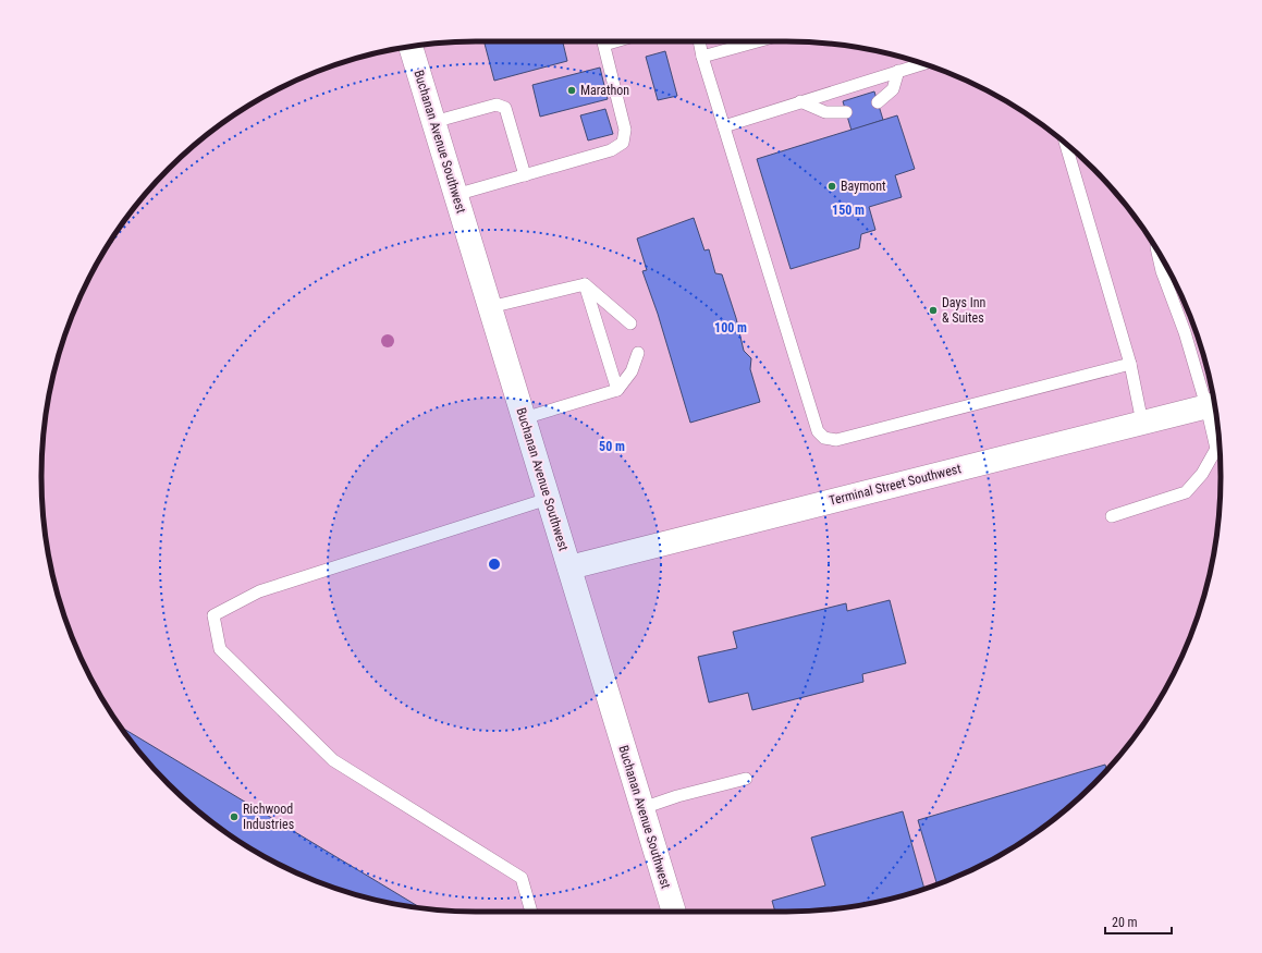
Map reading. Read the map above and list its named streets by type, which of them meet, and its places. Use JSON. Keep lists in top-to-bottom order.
{
  "streets": {
    "street": ["Buchanan Avenue Southwest", "Terminal Street Southwest"]
  },
  "crossings": [
    ["Buchanan Avenue Southwest", "Terminal Street Southwest"]
  ],
  "places": [
    "Marathon",
    "Baymont",
    "Days Inn & Suites",
    "Richwood Industries"
  ],
  "scale_bar": "20 m",
  "rings": ["150 m", "100 m", "50 m"]
}
